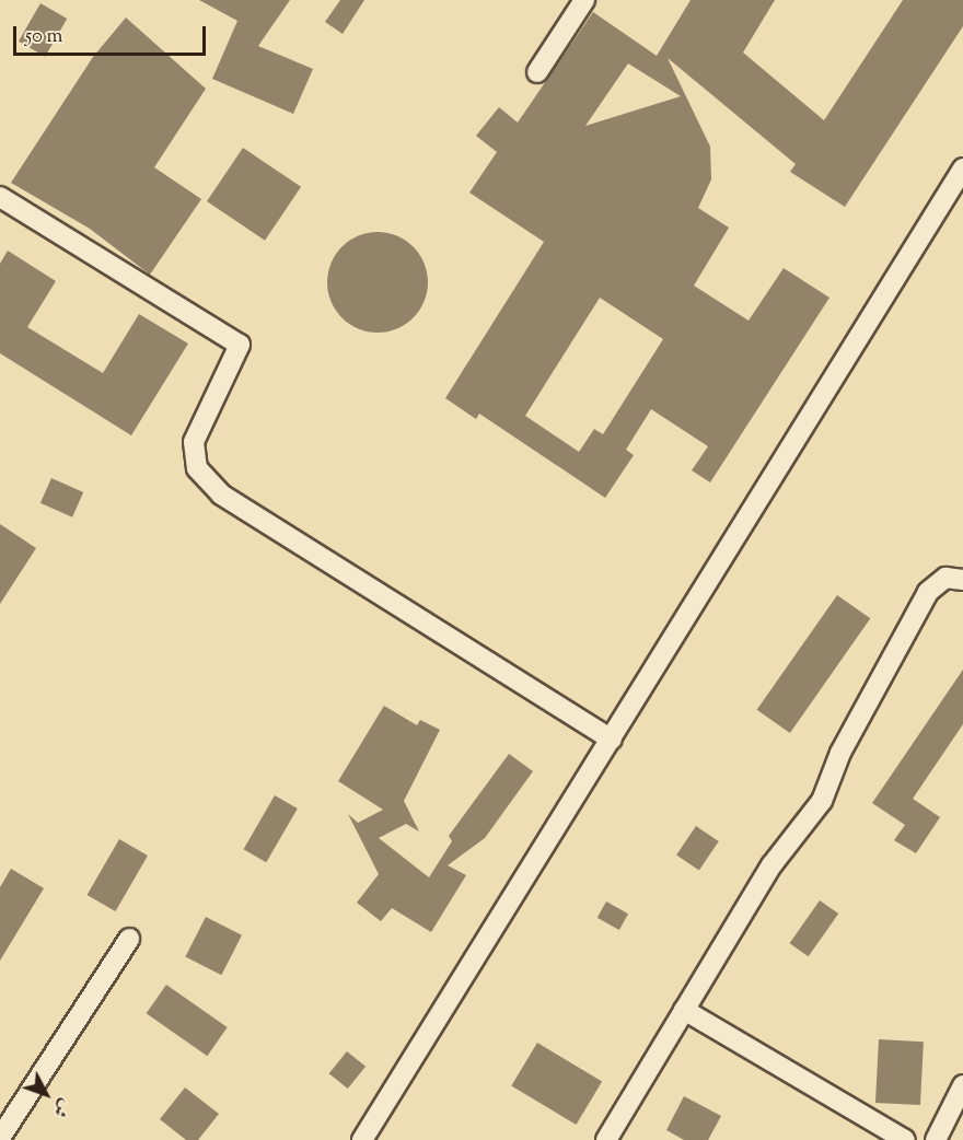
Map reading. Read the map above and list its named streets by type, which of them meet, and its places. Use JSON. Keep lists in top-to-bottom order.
{
  "scale_bar": "50 m",
  "north": "bottom right"
}
